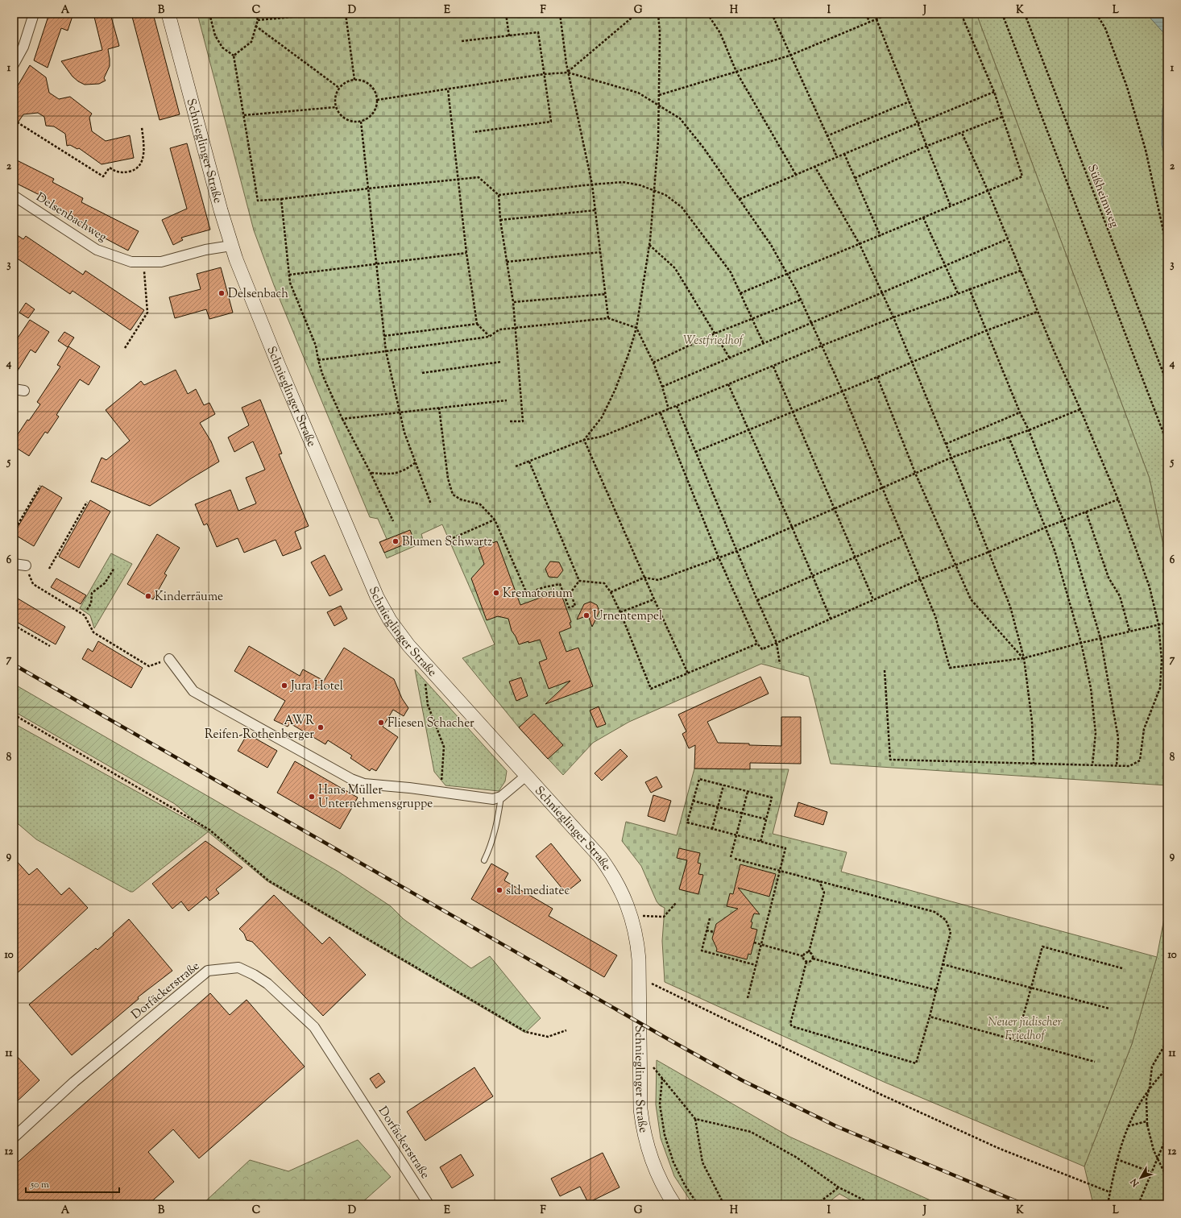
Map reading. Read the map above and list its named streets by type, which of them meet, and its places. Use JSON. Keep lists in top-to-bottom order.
{
  "streets": {
    "main road": ["Schnieglinger Straße"],
    "street": ["Delsenbachweg", "Dorfäckerstraße"],
    "path": ["Süßheimweg"]
  },
  "crossings": [
    ["Schnieglinger Straße", "Delsenbachweg"]
  ],
  "parks": ["Westfriedhof", "Neuer jüdischer Friedhof"],
  "places": [
    "Delsenbach",
    "Blumen Schwartz",
    "Krematorium",
    "Kinderräume",
    "Urnentempel",
    "Jura Hotel",
    "Fliesen Schacher",
    "AWR Reifen-Rothenberger",
    "Hans Müller Unternehmensgruppe",
    "sld mediatec"
  ],
  "scale_bar": "50 m",
  "north": "bottom left",
  "grid": {
    "columns": [
      "A",
      "B",
      "C",
      "D",
      "E",
      "F",
      "G",
      "H",
      "I",
      "J",
      "K",
      "L"
    ],
    "rows": [
      "1",
      "2",
      "3",
      "4",
      "5",
      "6",
      "7",
      "8",
      "9",
      "10",
      "11",
      "12"
    ]
  }
}
